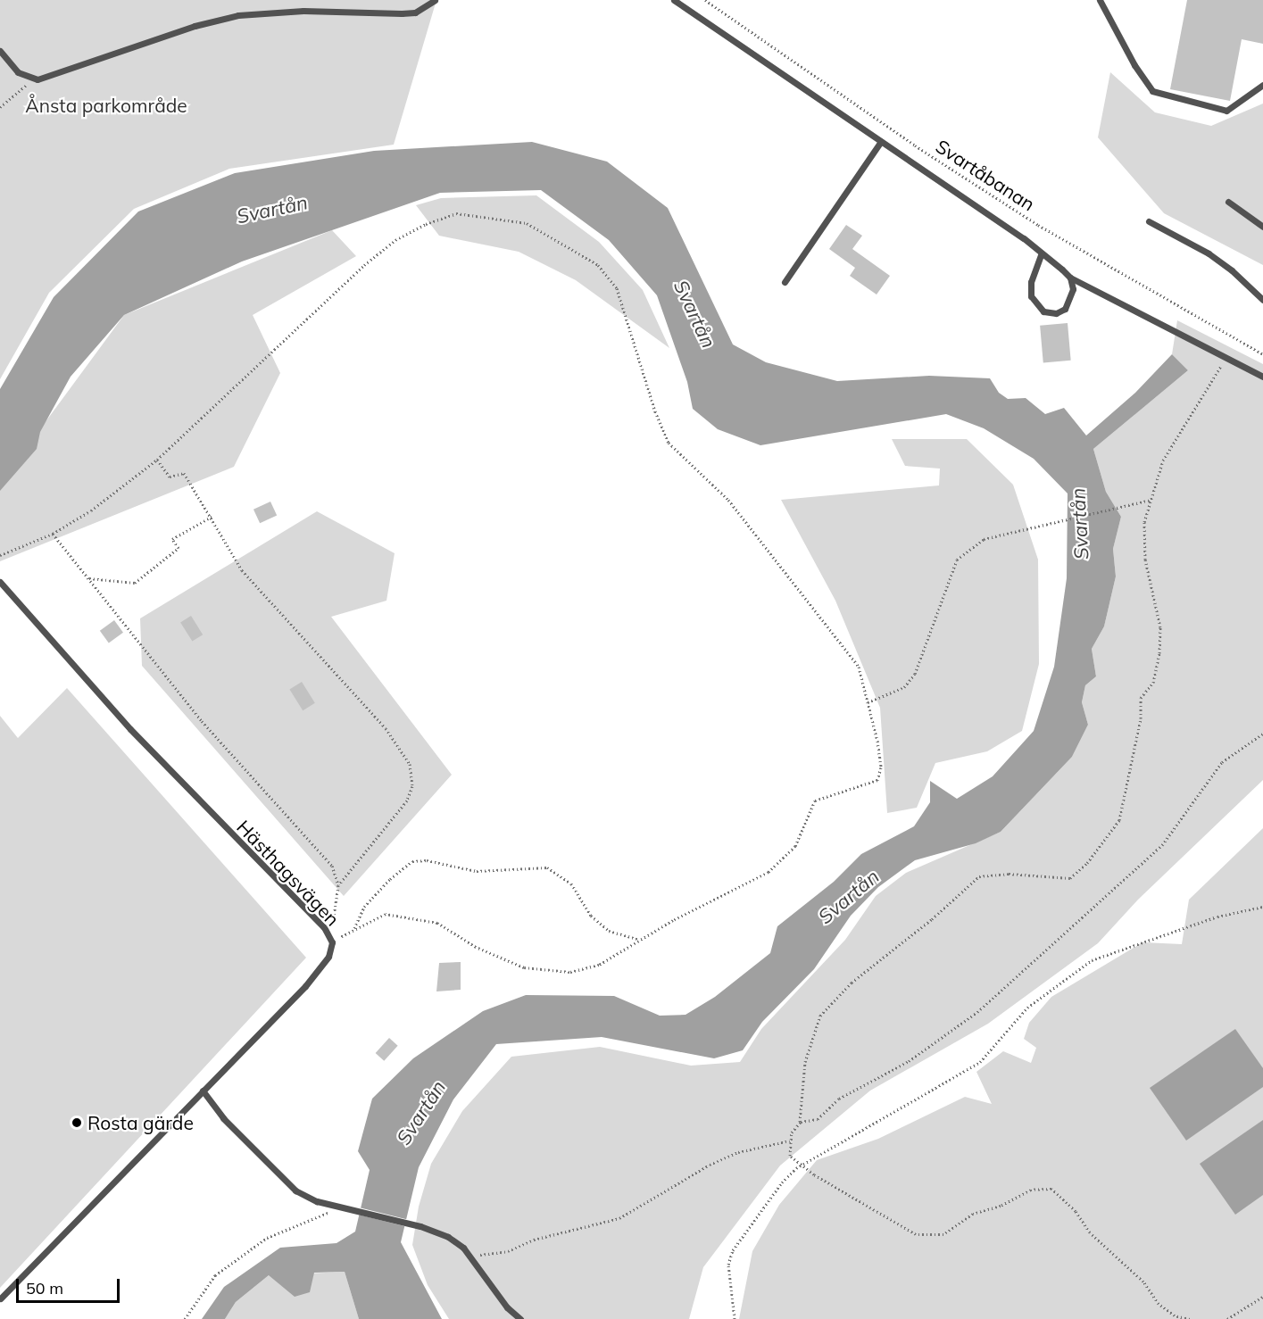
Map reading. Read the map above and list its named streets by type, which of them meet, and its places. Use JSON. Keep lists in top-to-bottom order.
{
  "streets": {
    "lane": ["Hästhagsvägen"],
    "path": ["Svartåbanan"]
  },
  "water": ["Svartån"],
  "parks": ["Ånsta parkområde"],
  "places": ["Rosta gärde"],
  "scale_bar": "50 m"
}
